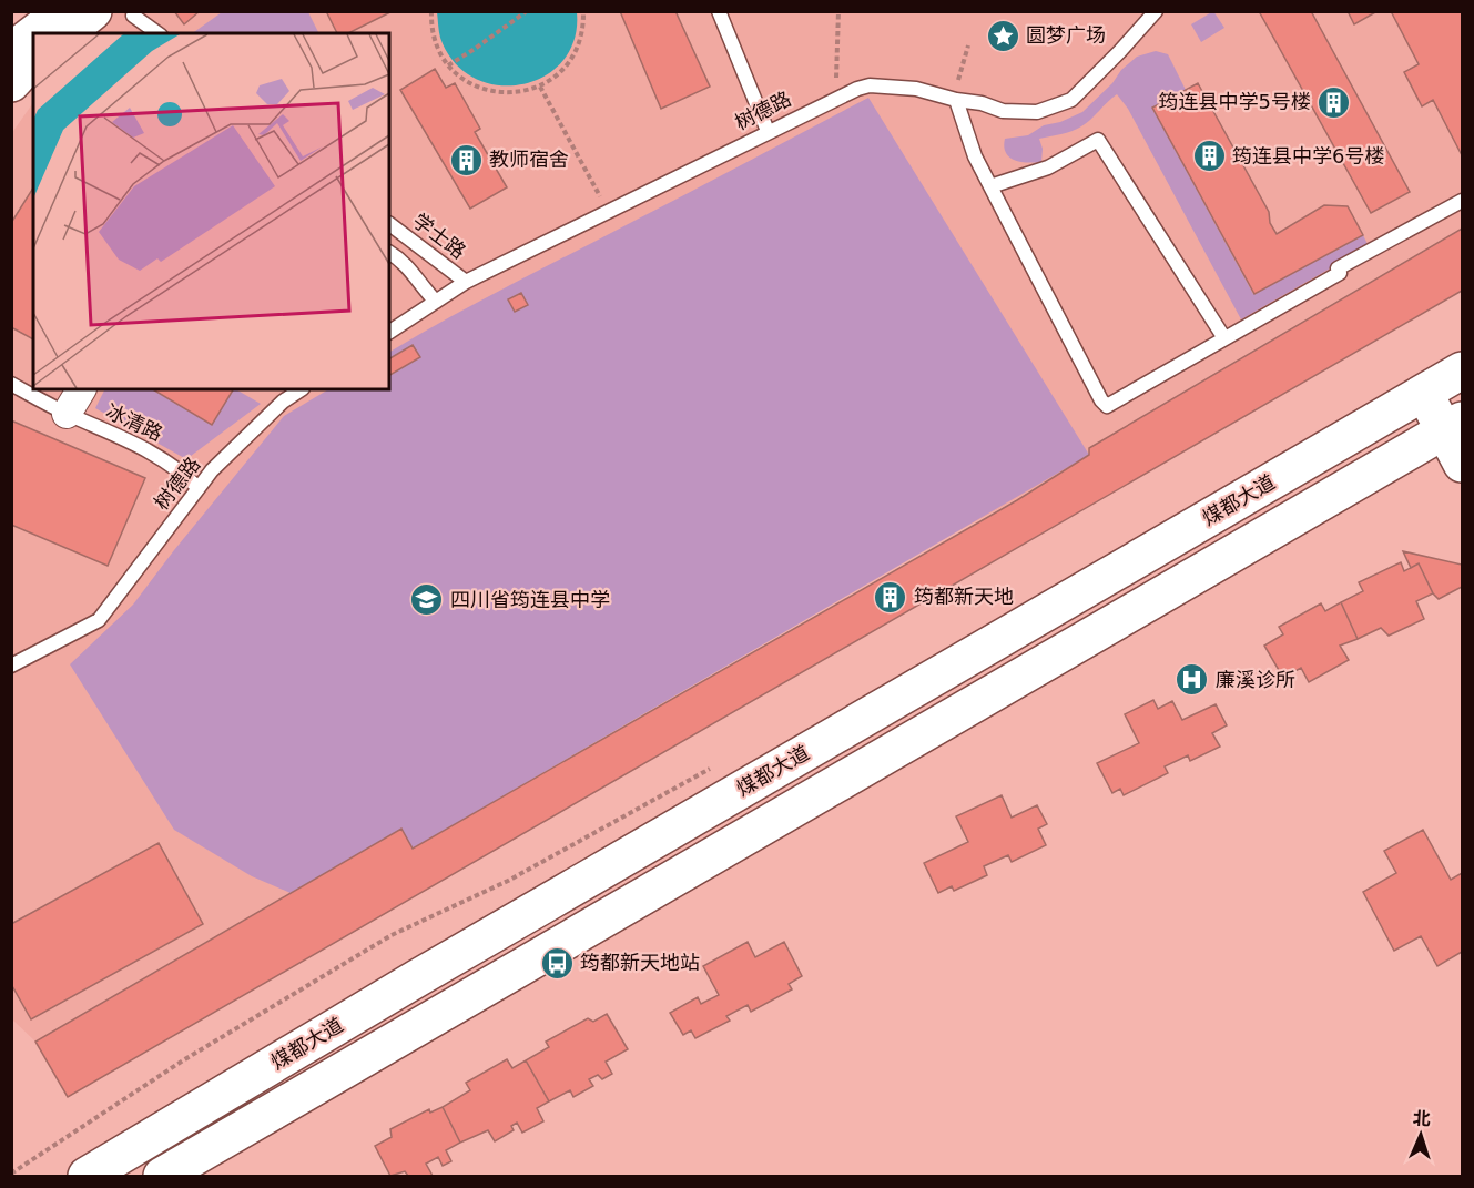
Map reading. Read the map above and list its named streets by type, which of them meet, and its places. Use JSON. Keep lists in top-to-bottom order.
{
  "streets": {
    "main road": ["煤都大道"],
    "lane": ["树德路", "学士路", "冰清路"]
  },
  "crossings": [
    ["树德路", "学士路"],
    ["树德路", "冰清路"]
  ],
  "places": {
    "place": ["圆梦广场"],
    "building": [
      "筠连县中学5号楼",
      "筠连县中学6号楼",
      "教师宿舍",
      "筠都新天地"
    ],
    "school or university": ["四川省筠连县中学"],
    "hospital": ["廉溪诊所"],
    "bus stop": ["筠都新天地站"]
  },
  "north": "top"
}
